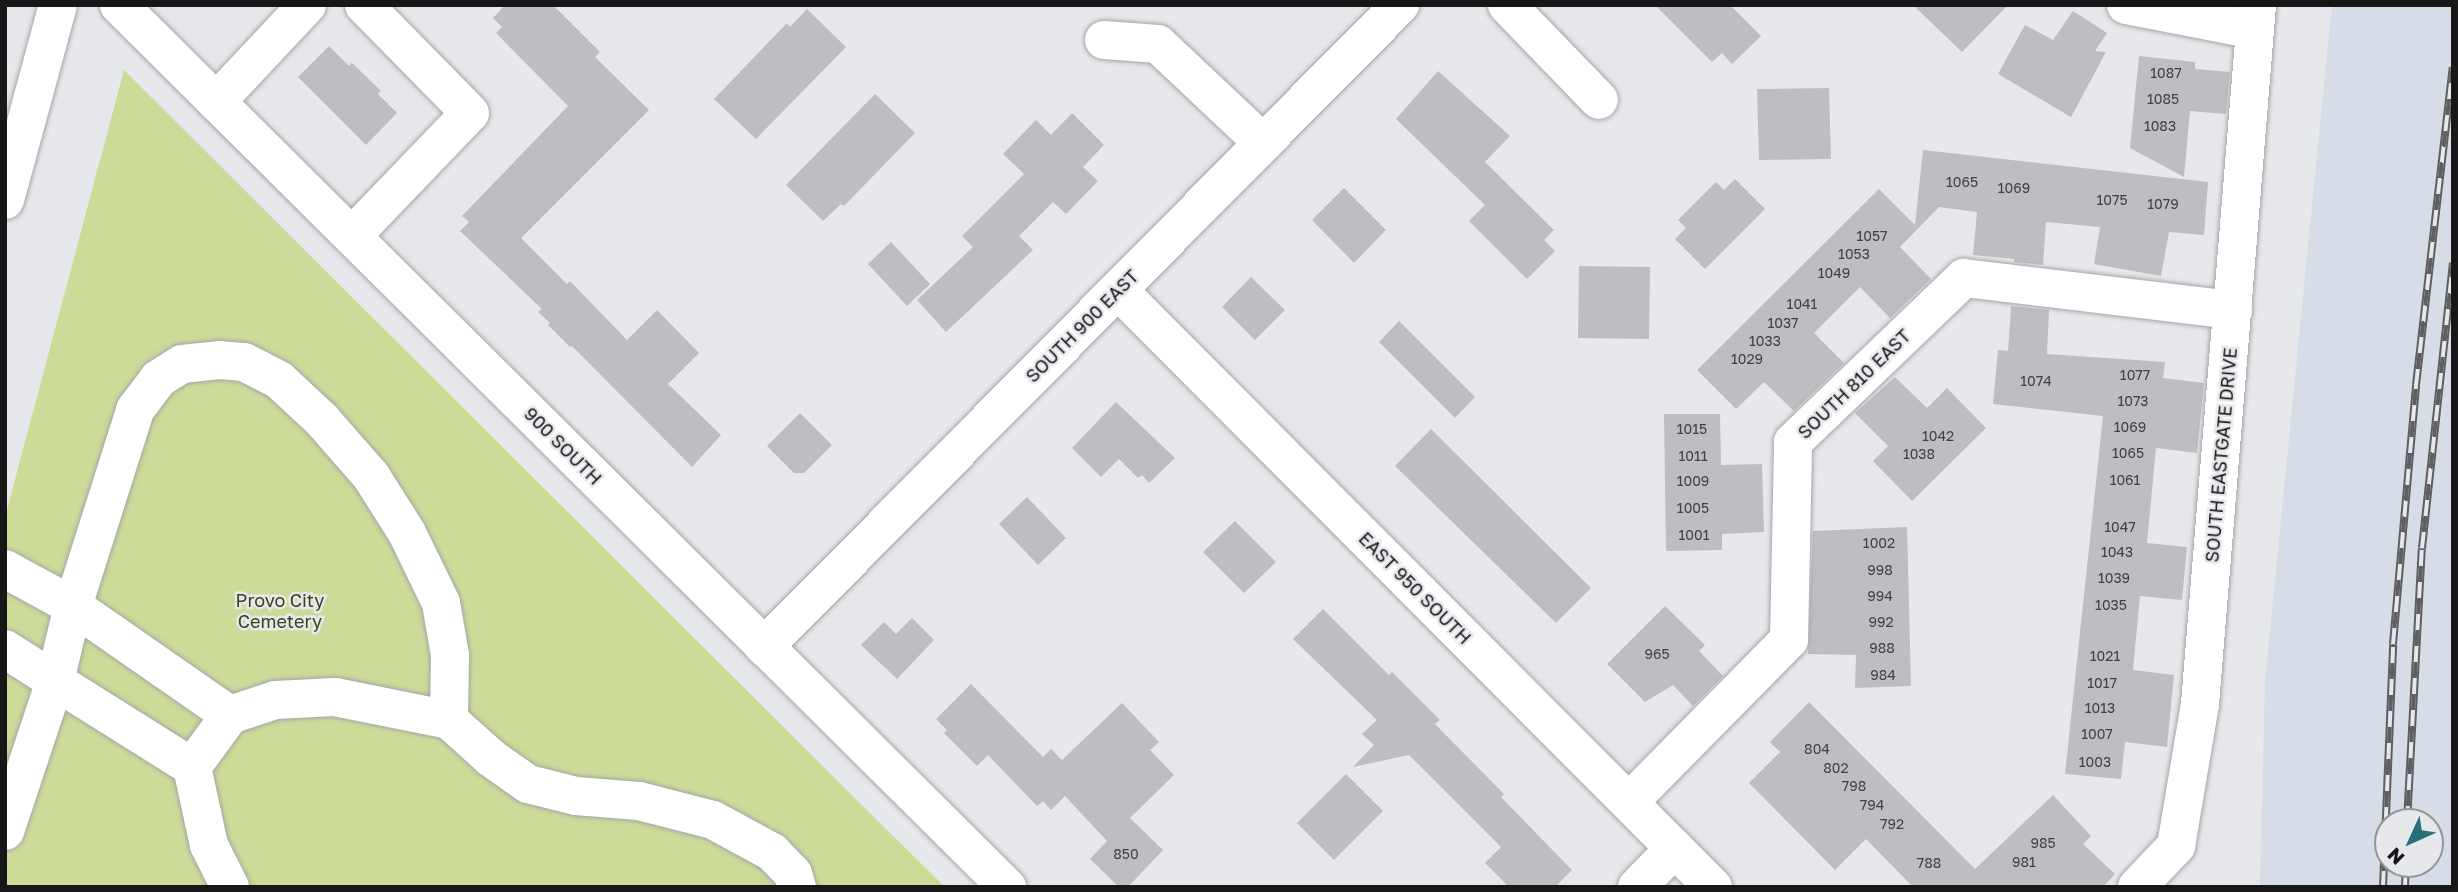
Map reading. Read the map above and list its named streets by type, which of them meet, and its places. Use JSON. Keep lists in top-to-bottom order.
{
  "streets": {
    "street": [
      "SOUTH 900 EAST",
      "SOUTH 810 EAST",
      "900 SOUTH",
      "SOUTH EASTGATE DRIVE",
      "EAST 950 SOUTH"
    ]
  },
  "crossings": [
    ["SOUTH 900 EAST", "900 SOUTH"],
    ["SOUTH 900 EAST", "EAST 950 SOUTH"],
    ["SOUTH 810 EAST", "SOUTH EASTGATE DRIVE"],
    ["SOUTH 810 EAST", "EAST 950 SOUTH"]
  ],
  "parks": ["Provo City Cemetery"],
  "house_numbers": [
    "1087",
    "1085",
    "1083",
    "1065",
    "1069",
    "1075",
    "1079",
    "1057",
    "1053",
    "1049",
    "1041",
    "1037",
    "1033",
    "1029",
    "1077",
    "1074",
    "1073",
    "1069",
    "1015",
    "1042",
    "1065",
    "1038",
    "1011",
    "1061",
    "1009",
    "1005",
    "1047",
    "1001",
    "1002",
    "1043",
    "998",
    "1039",
    "994",
    "1035",
    "992",
    "988",
    "965",
    "1021",
    "984",
    "1017",
    "1013",
    "1007",
    "804",
    "1003",
    "802",
    "798",
    "794",
    "792",
    "985",
    "850",
    "981",
    "788"
  ],
  "north": "bottom left"
}
